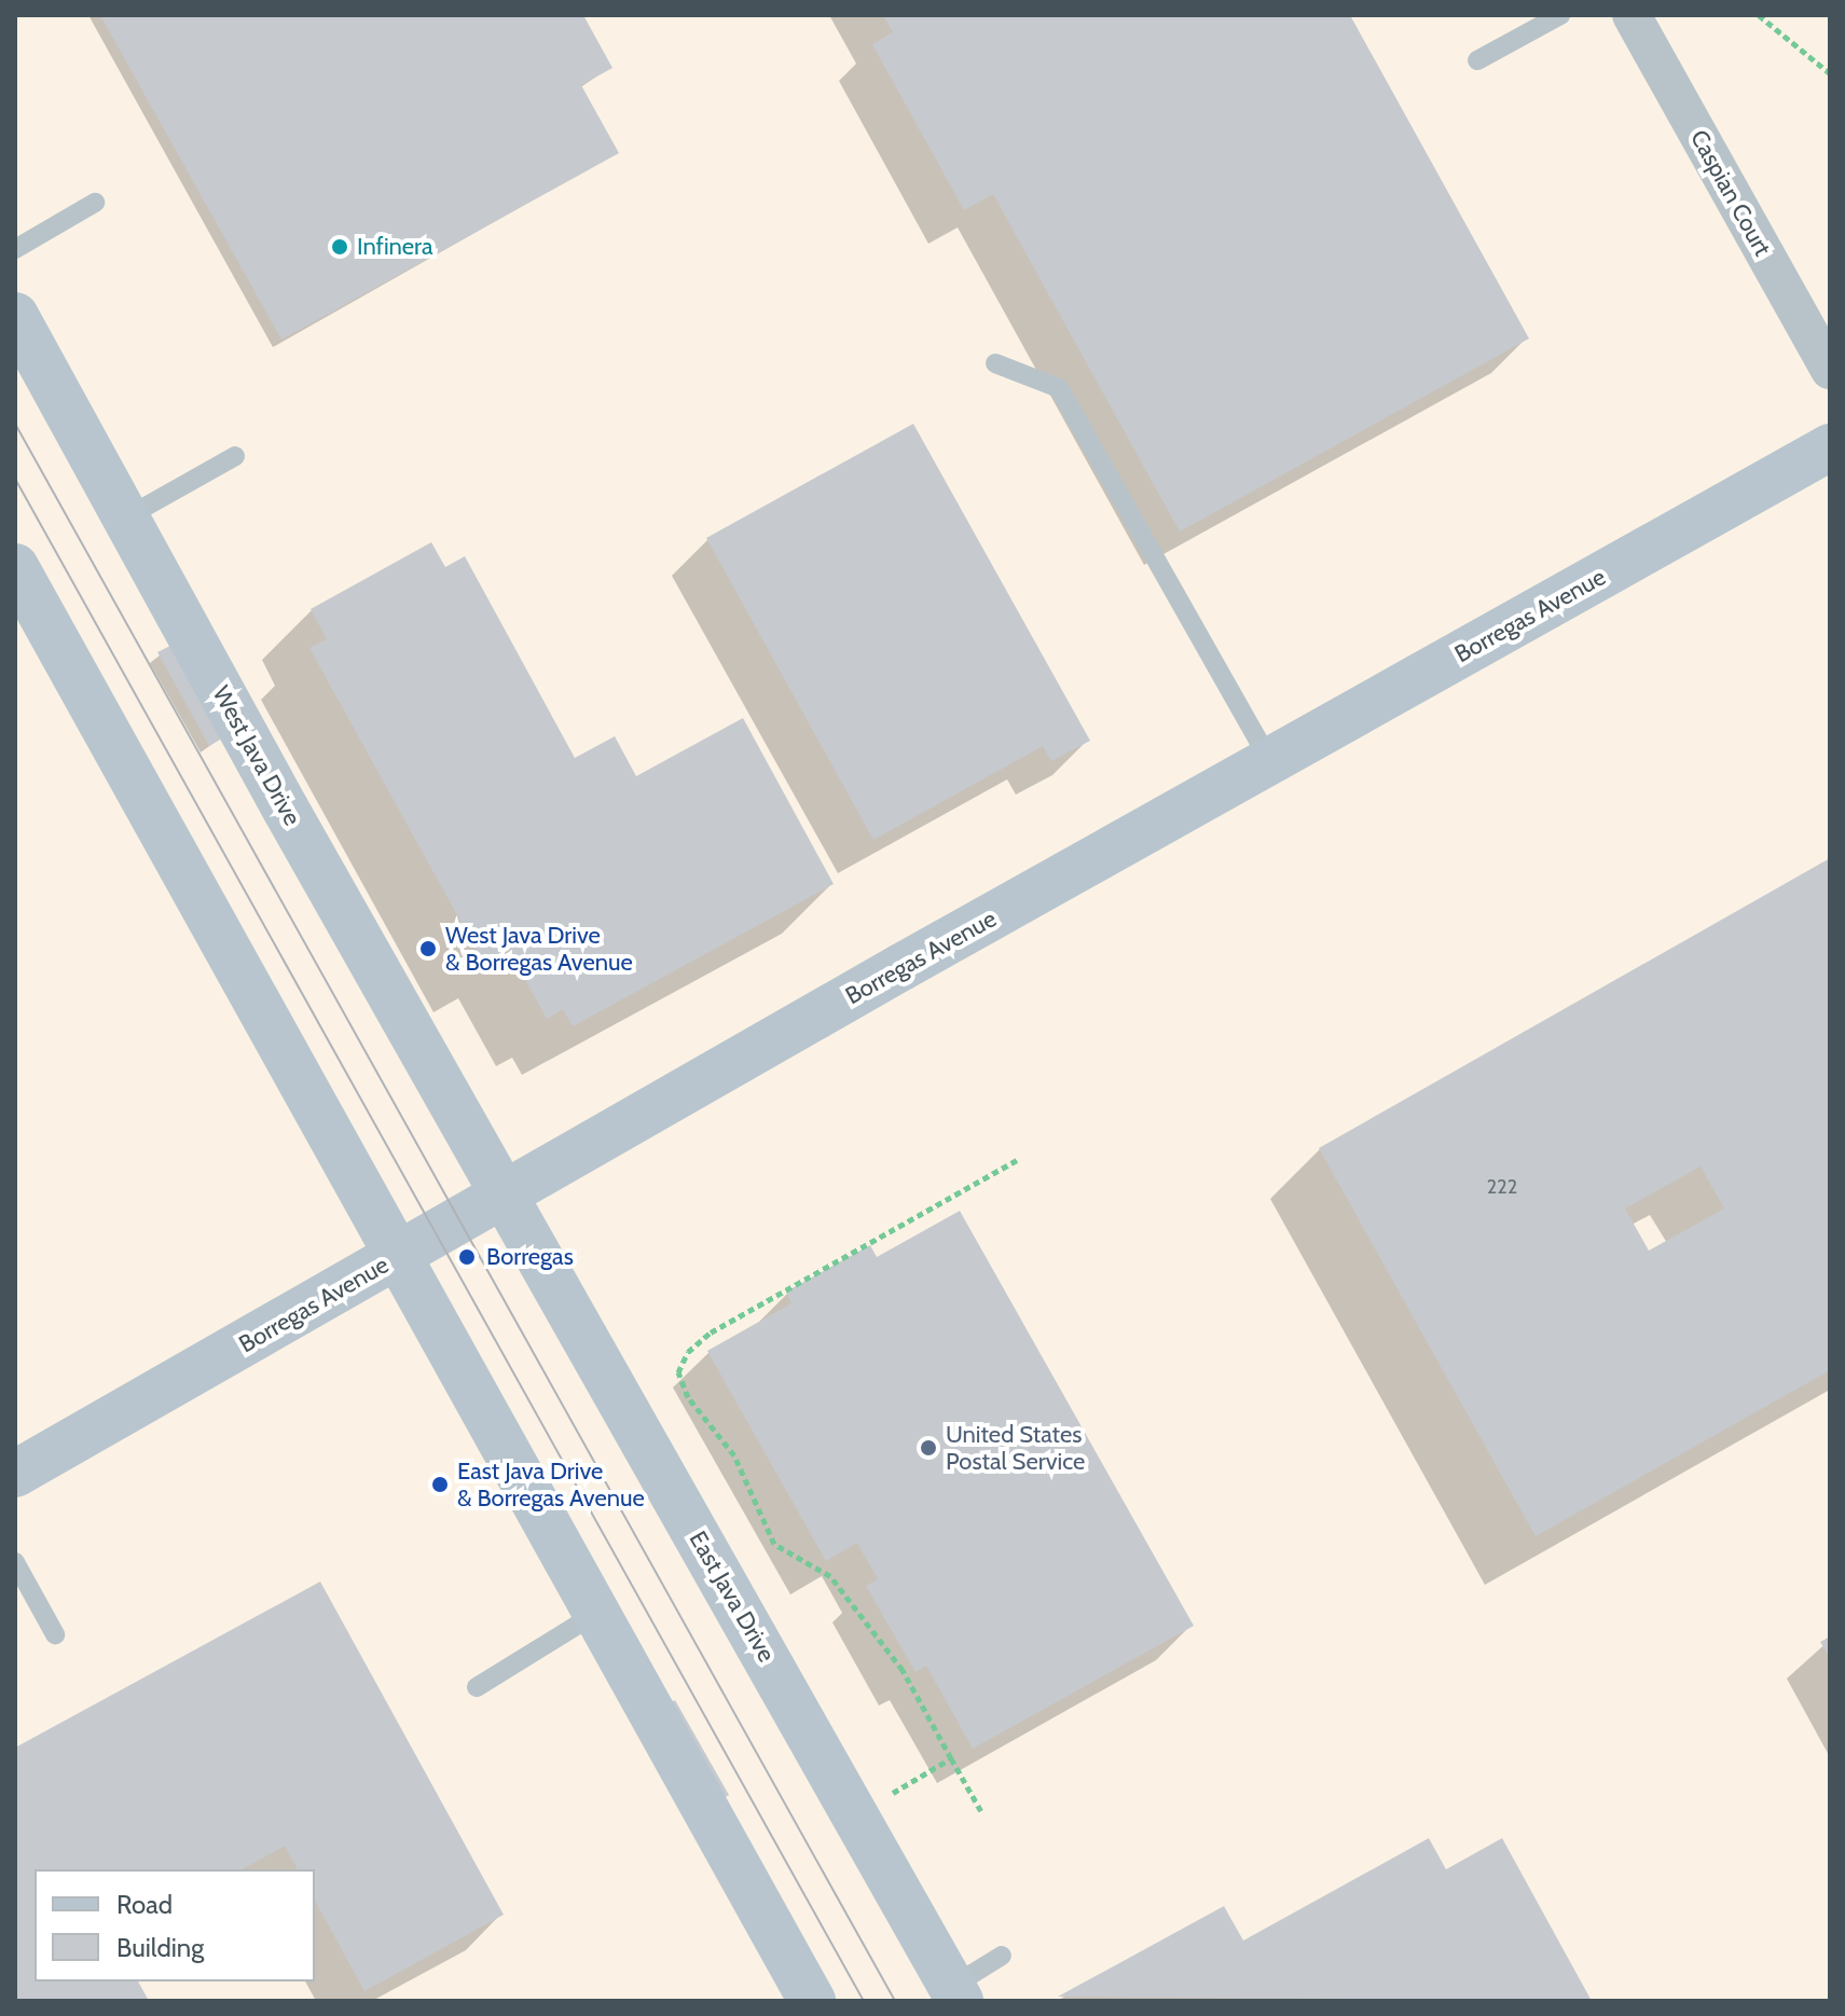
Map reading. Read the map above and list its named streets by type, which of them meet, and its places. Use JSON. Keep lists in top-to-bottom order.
{
  "streets": {
    "main road": ["Borregas Avenue", "West Java Drive", "East Java Drive"],
    "street": ["Caspian Court"]
  },
  "crossings": [
    ["Borregas Avenue", "West Java Drive"],
    ["Borregas Avenue", "East Java Drive"],
    ["West Java Drive", "East Java Drive"]
  ],
  "places": [
    "Infinera",
    "West Java Drive & Borregas Avenue",
    "Borregas",
    "United States Postal Service",
    "East Java Drive & Borregas Avenue"
  ],
  "house_numbers": ["222"],
  "legend": ["Road", "Building"]
}
